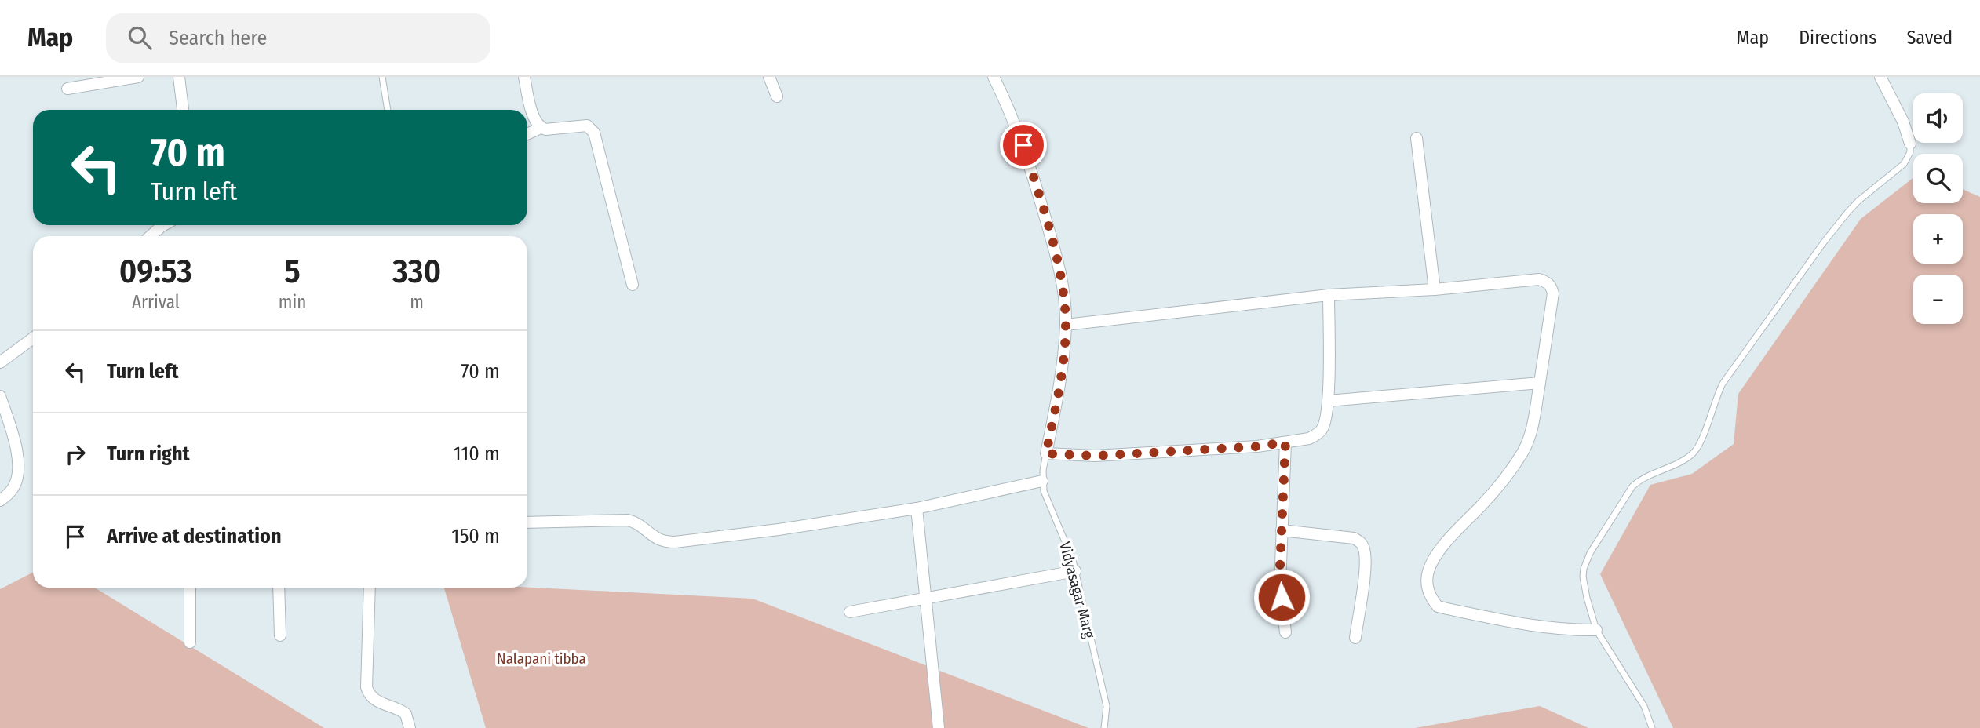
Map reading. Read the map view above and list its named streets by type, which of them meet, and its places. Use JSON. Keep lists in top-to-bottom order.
{
  "streets": {
    "lane": ["Vidyasagar Marg"]
  },
  "parks": ["Nalapani tibba"],
  "page": {
    "header": "Map",
    "search": "Search here",
    "nav": ["Map", "Directions", "Saved"],
    "map_buttons": ["+", "−"],
    "turn": ["70 m", "Turn left"],
    "eta": [
      "09:53",
      "Arrival",
      "5",
      "min",
      "330",
      "m"
    ],
    "list": [
      {
        "name": "Turn left",
        "value": "70 m"
      },
      {
        "name": "Turn right",
        "value": "110 m"
      },
      {
        "name": "Arrive at destination",
        "value": "150 m"
      }
    ]
  }
}
